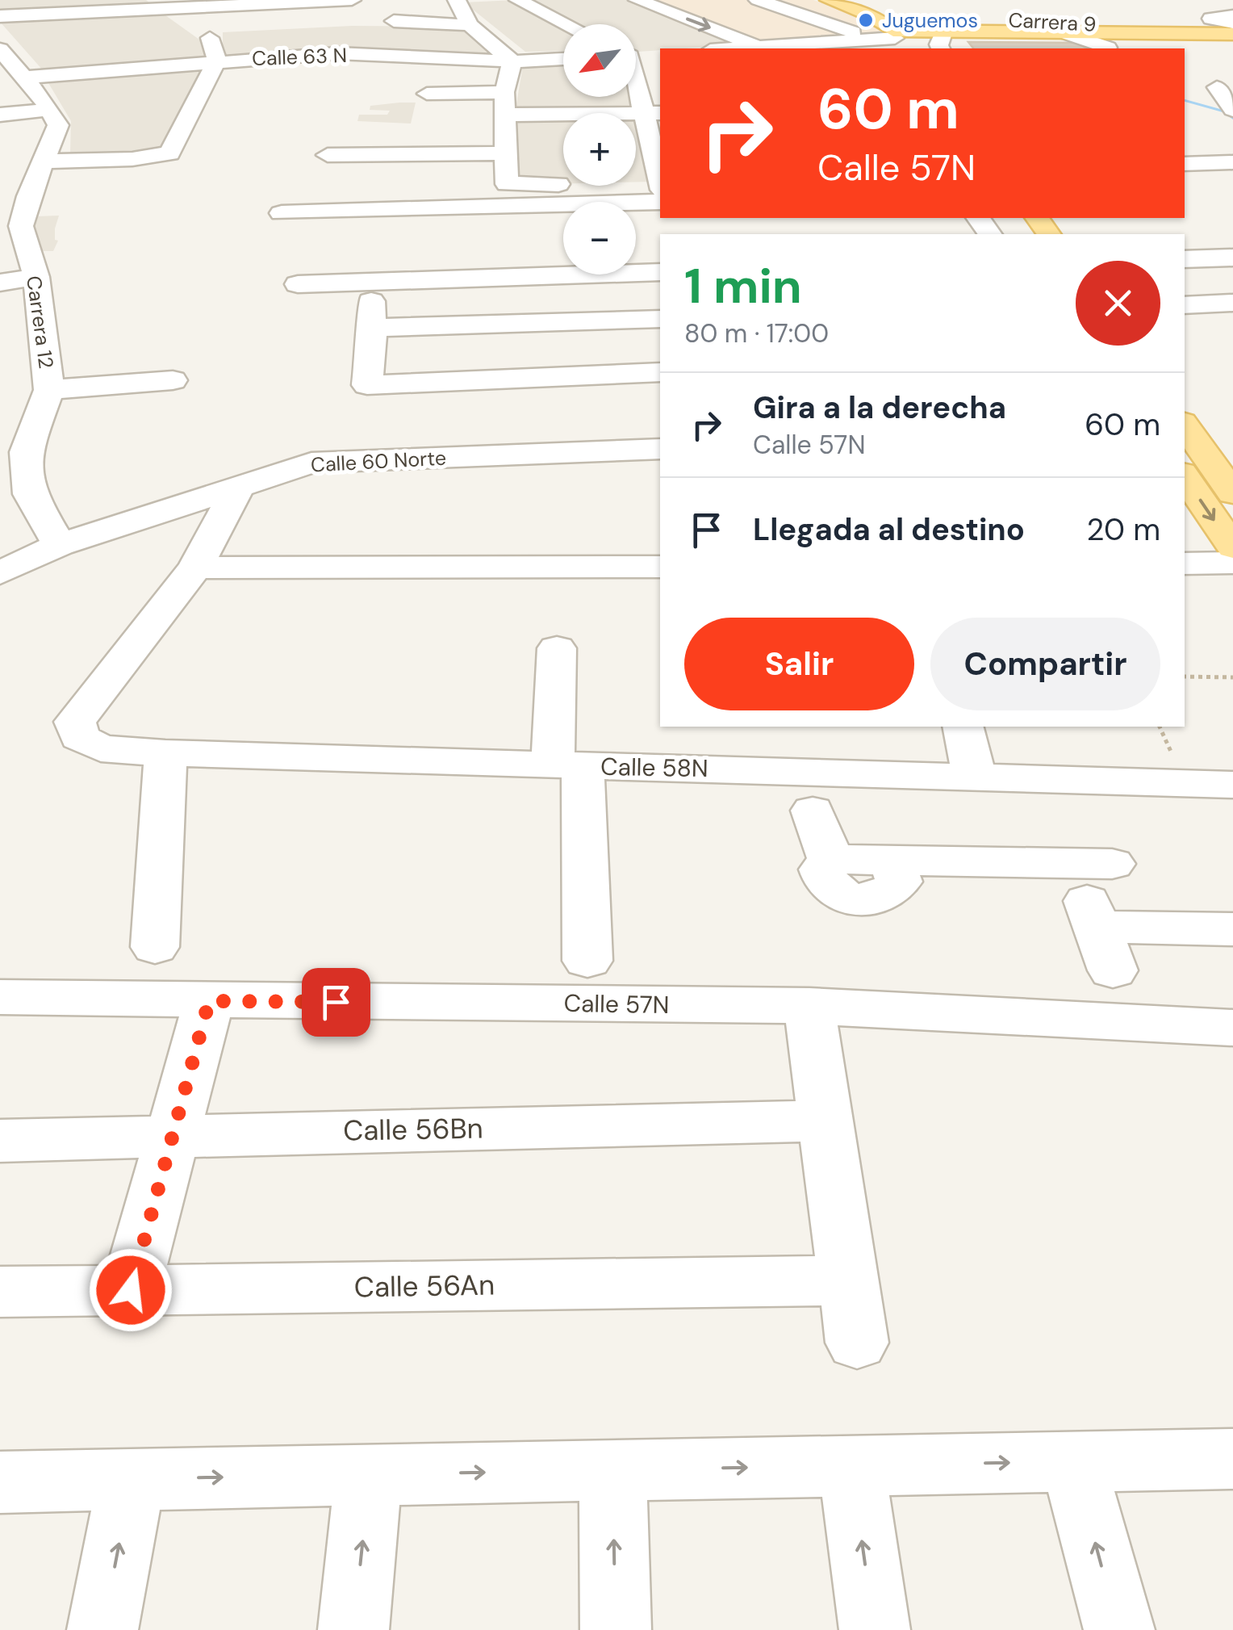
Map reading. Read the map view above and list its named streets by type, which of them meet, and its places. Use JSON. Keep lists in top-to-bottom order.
{
  "streets": {
    "main road": ["Carrera 9"],
    "street": [
      "Calle 63 N",
      "Carrera 12",
      "Calle 60 Norte",
      "Calle 58N",
      "Calle 57N",
      "Calle 56Bn",
      "Calle 56An"
    ]
  },
  "crossings": [
    ["Calle 63 N", "Carrera 12"],
    ["Carrera 12", "Calle 60 Norte"]
  ],
  "places": ["Juguemos"],
  "north": "bottom left",
  "page": {
    "map_buttons": ["+", "−"],
    "turn": ["60 m", "Calle 57N"],
    "heading": ["1 min", "80 m · 17:00"],
    "list": [
      {
        "name": "Gira a la derecha",
        "note": "Calle 57N",
        "value": "60 m"
      },
      {
        "name": "Llegada al destino",
        "value": "20 m"
      }
    ],
    "buttons": ["Salir", "Compartir"]
  }
}
